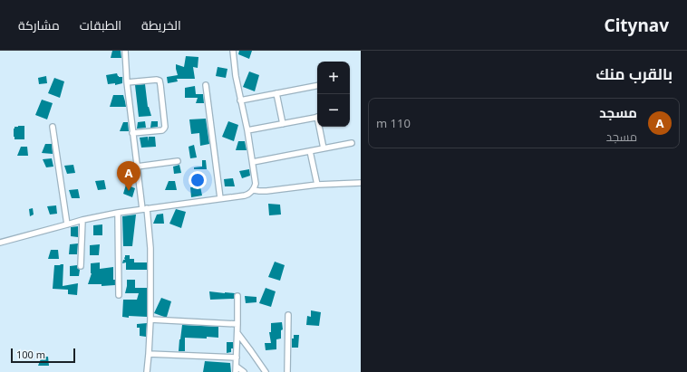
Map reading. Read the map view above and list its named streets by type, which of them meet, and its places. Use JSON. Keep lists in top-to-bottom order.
{
  "scale_bar": "100 m",
  "page": {
    "header": "Citynav",
    "nav": ["الخريطة", "الطبقات", "مشاركة"],
    "heading": "بالقرب منك",
    "map_buttons": ["+", "−"],
    "list": [
      {
        "mark": "A",
        "name": "مسجد",
        "note": "مسجد",
        "value": "110 m"
      }
    ],
    "pins": "A",
    "scale": "100 m"
  }
}
